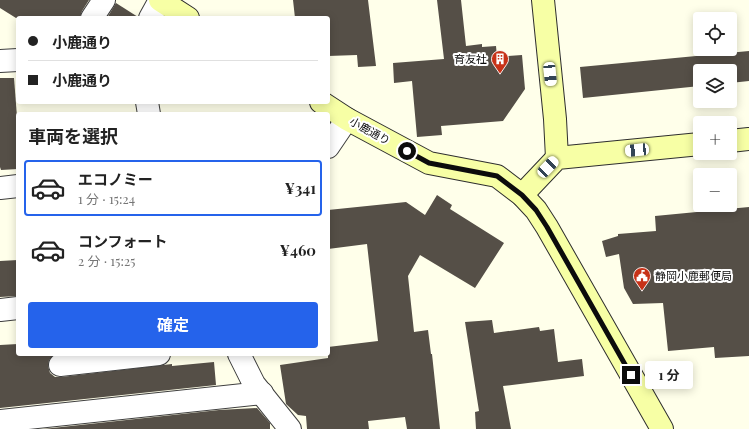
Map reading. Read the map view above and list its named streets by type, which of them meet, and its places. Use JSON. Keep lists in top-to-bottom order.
{
  "streets": {
    "street": ["小鹿通り"]
  },
  "places": {
    "building": ["育友社"],
    "public building": ["静岡小鹿郵便局"]
  },
  "page": {
    "map_buttons": ["+", "−"],
    "banner": ["小鹿通り", "小鹿通り"],
    "heading": "車両を選択",
    "list": [
      {
        "name": "エコノミー",
        "note": "1 分 · 15:24",
        "value": "¥341"
      },
      {
        "name": "コンフォート",
        "note": "2 分 · 15:25",
        "value": "¥460"
      }
    ],
    "buttons": "確定",
    "bubble": "1 分"
  }
}
